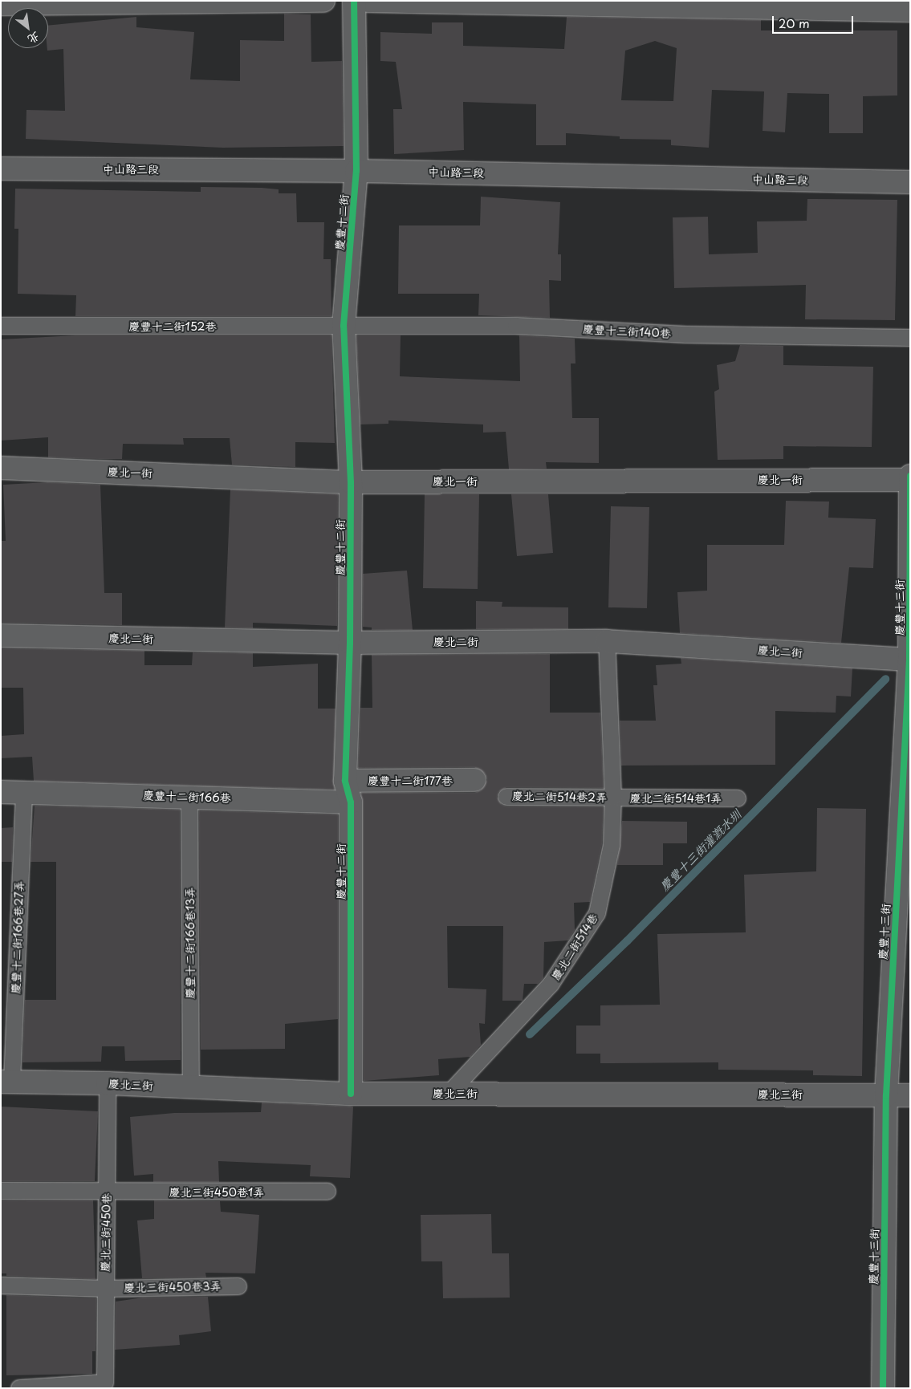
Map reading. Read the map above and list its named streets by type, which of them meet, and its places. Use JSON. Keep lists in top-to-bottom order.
{
  "streets": {
    "street": [
      "中山路三段",
      "慶豐十二街",
      "慶北一街",
      "慶豐十三街",
      "慶北二街",
      "慶豐十二街177巷",
      "慶豐十二街166巷",
      "慶北三街"
    ],
    "lane": [
      "慶豐十二街152巷",
      "慶豐十三街140巷",
      "慶北二街514巷2弄",
      "慶北二街514巷1弄",
      "慶豐十二街166巷27弄",
      "慶豐十二街166巷13弄",
      "慶北二街514巷",
      "慶北三街450巷1弄",
      "慶北三街450巷",
      "慶北三街450巷3弄"
    ]
  },
  "crossings": [
    ["中山路三段", "慶豐十二街"],
    ["慶豐十二街", "慶豐十二街152巷"],
    ["慶豐十二街", "慶豐十三街140巷"],
    ["慶豐十二街", "慶北一街"],
    ["慶豐十二街", "慶北二街"],
    ["慶豐十二街", "慶豐十二街177巷"],
    ["慶豐十二街", "慶豐十二街166巷"],
    ["慶豐十二街", "慶北三街"],
    ["慶豐十二街152巷", "慶豐十三街140巷"],
    ["慶北一街", "慶豐十三街"],
    ["慶豐十三街", "慶北二街"],
    ["慶豐十三街", "慶北三街"],
    ["慶北二街", "慶北二街514巷"],
    ["慶豐十二街166巷", "慶豐十二街166巷27弄"],
    ["慶豐十二街166巷", "慶豐十二街166巷13弄"],
    ["慶北二街514巷2弄", "慶北二街514巷1弄"],
    ["慶北二街514巷2弄", "慶北二街514巷"],
    ["慶北二街514巷1弄", "慶北二街514巷"],
    ["慶豐十二街166巷27弄", "慶北三街"],
    ["慶豐十二街166巷13弄", "慶北三街"],
    ["慶北二街514巷", "慶北三街"],
    ["慶北三街", "慶北三街450巷"],
    ["慶北三街450巷1弄", "慶北三街450巷"],
    ["慶北三街450巷", "慶北三街450巷3弄"]
  ],
  "water": ["慶豐十三街灌溉水圳"],
  "scale_bar": "20 m",
  "north": "bottom right"
}
